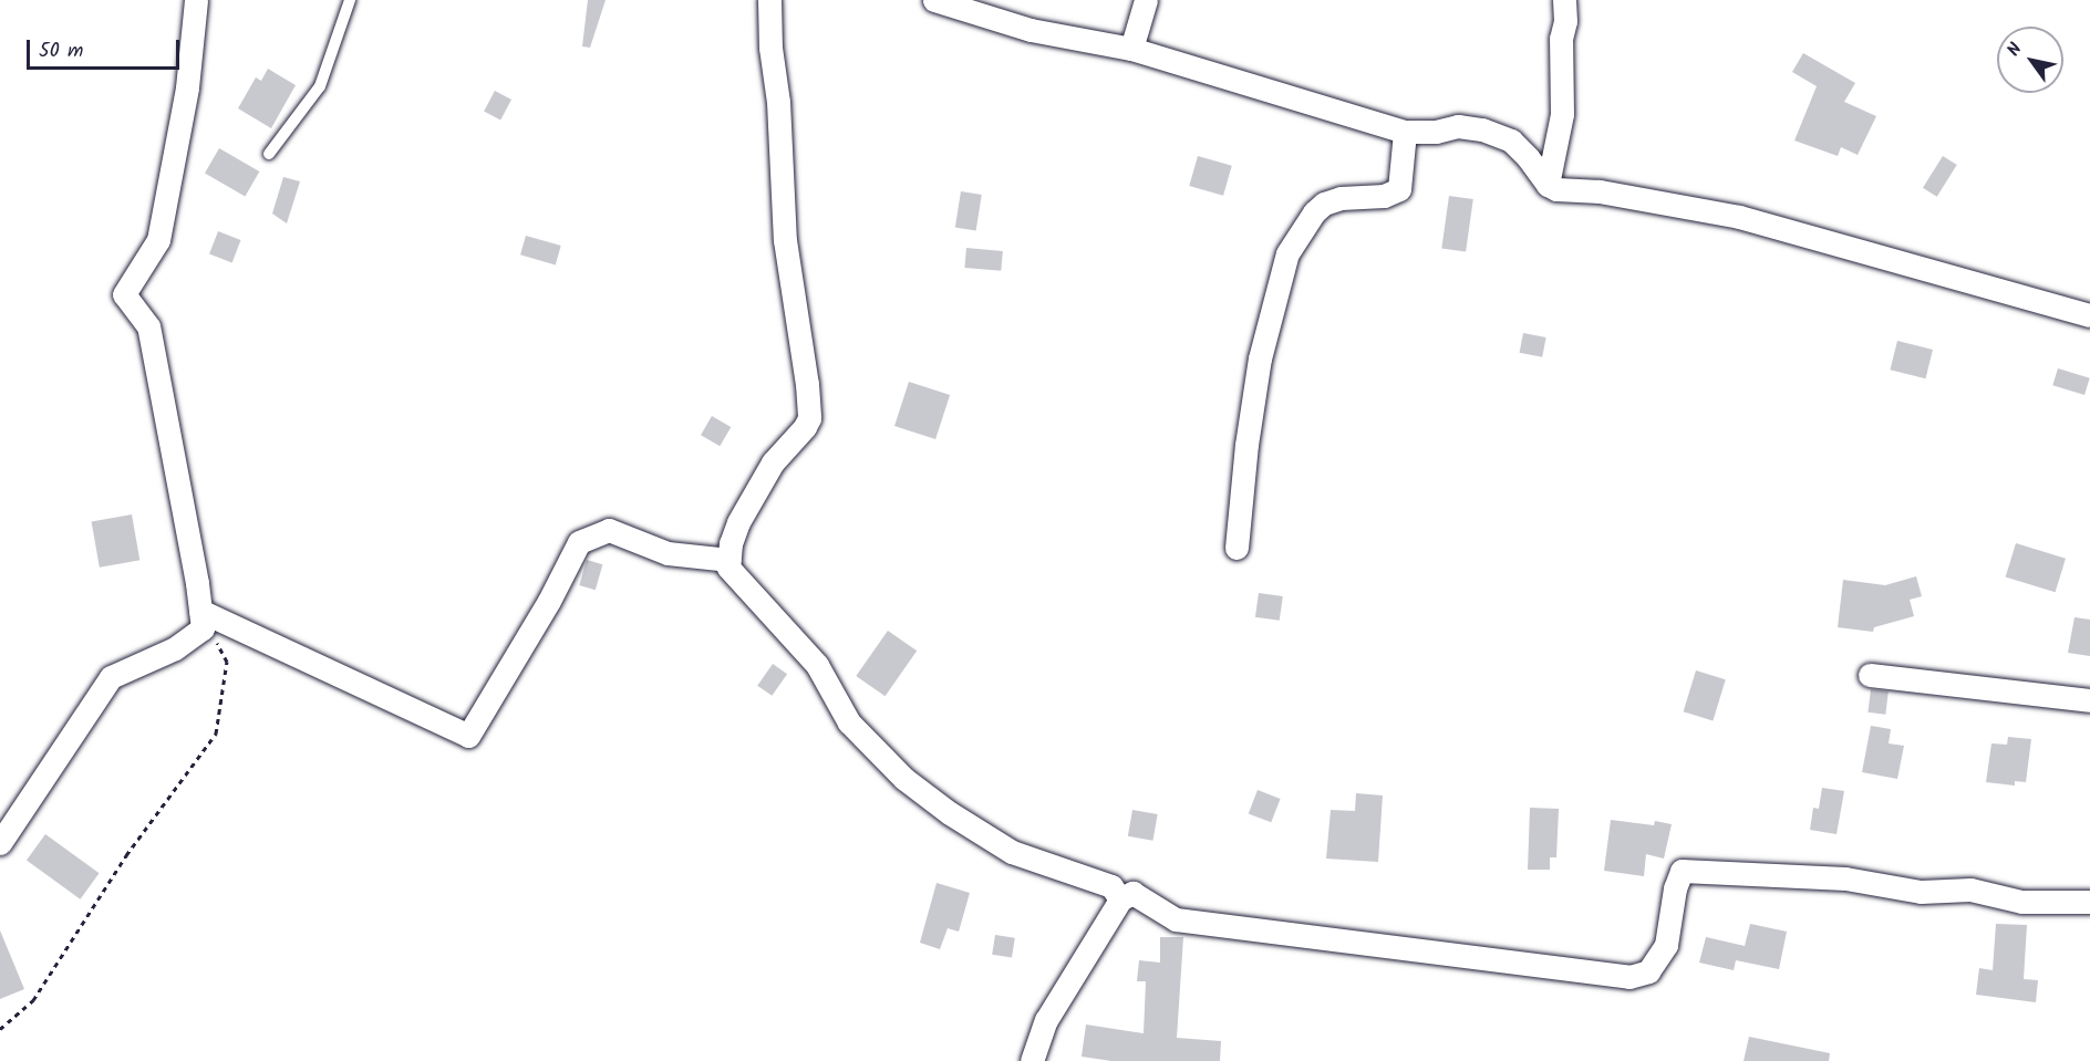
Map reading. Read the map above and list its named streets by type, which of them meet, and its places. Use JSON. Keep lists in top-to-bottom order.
{
  "scale_bar": "50 m",
  "north": "top left"
}
